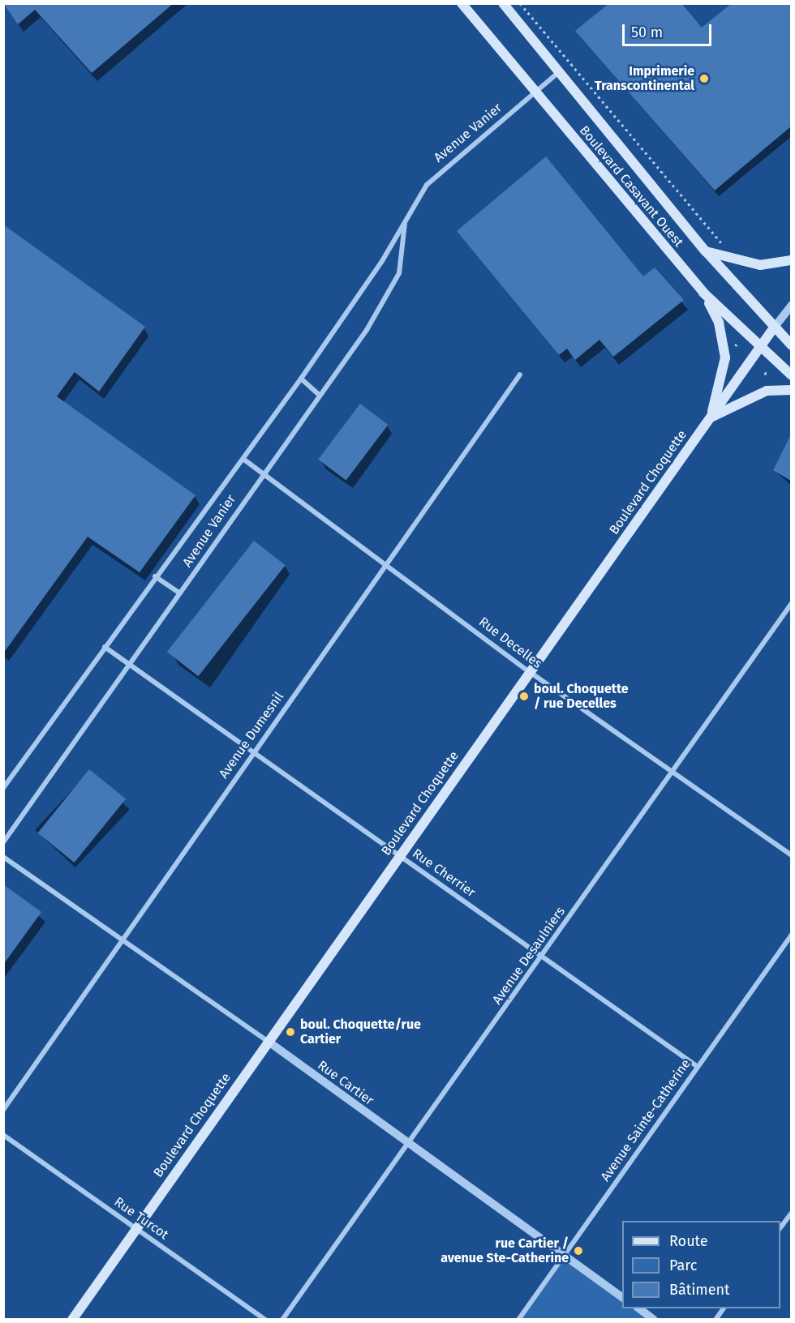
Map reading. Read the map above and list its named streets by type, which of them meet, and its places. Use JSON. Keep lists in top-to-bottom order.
{
  "streets": {
    "main road": ["Boulevard Casavant Ouest", "Boulevard Choquette"],
    "street": [
      "Avenue Vanier",
      "Rue Decelles",
      "Avenue Dumesnil",
      "Rue Cherrier",
      "Avenue Desaulniers",
      "Rue Cartier",
      "Avenue Sainte-Catherine",
      "Rue Turcot"
    ]
  },
  "crossings": [
    ["Avenue Vanier", "Boulevard Casavant Ouest"],
    ["Avenue Vanier", "Rue Decelles"],
    ["Avenue Vanier", "Rue Cherrier"],
    ["Boulevard Casavant Ouest", "Boulevard Choquette"],
    ["Boulevard Choquette", "Rue Decelles"],
    ["Boulevard Choquette", "Rue Cherrier"],
    ["Boulevard Choquette", "Rue Cartier"],
    ["Boulevard Choquette", "Rue Turcot"],
    ["Rue Decelles", "Avenue Dumesnil"],
    ["Rue Decelles", "Avenue Desaulniers"],
    ["Avenue Dumesnil", "Rue Cherrier"],
    ["Avenue Dumesnil", "Rue Cartier"],
    ["Rue Cherrier", "Avenue Desaulniers"],
    ["Rue Cherrier", "Avenue Sainte-Catherine"],
    ["Avenue Desaulniers", "Rue Cartier"],
    ["Rue Cartier", "Avenue Sainte-Catherine"]
  ],
  "places": [
    "Imprimerie Transcontinental",
    "boul. Choquette / rue Decelles",
    "boul. Choquette/rue Cartier",
    "rue Cartier / avenue Ste-Catherine"
  ],
  "legend": ["Route", "Parc", "Bâtiment"],
  "scale_bar": "50 m"
}
